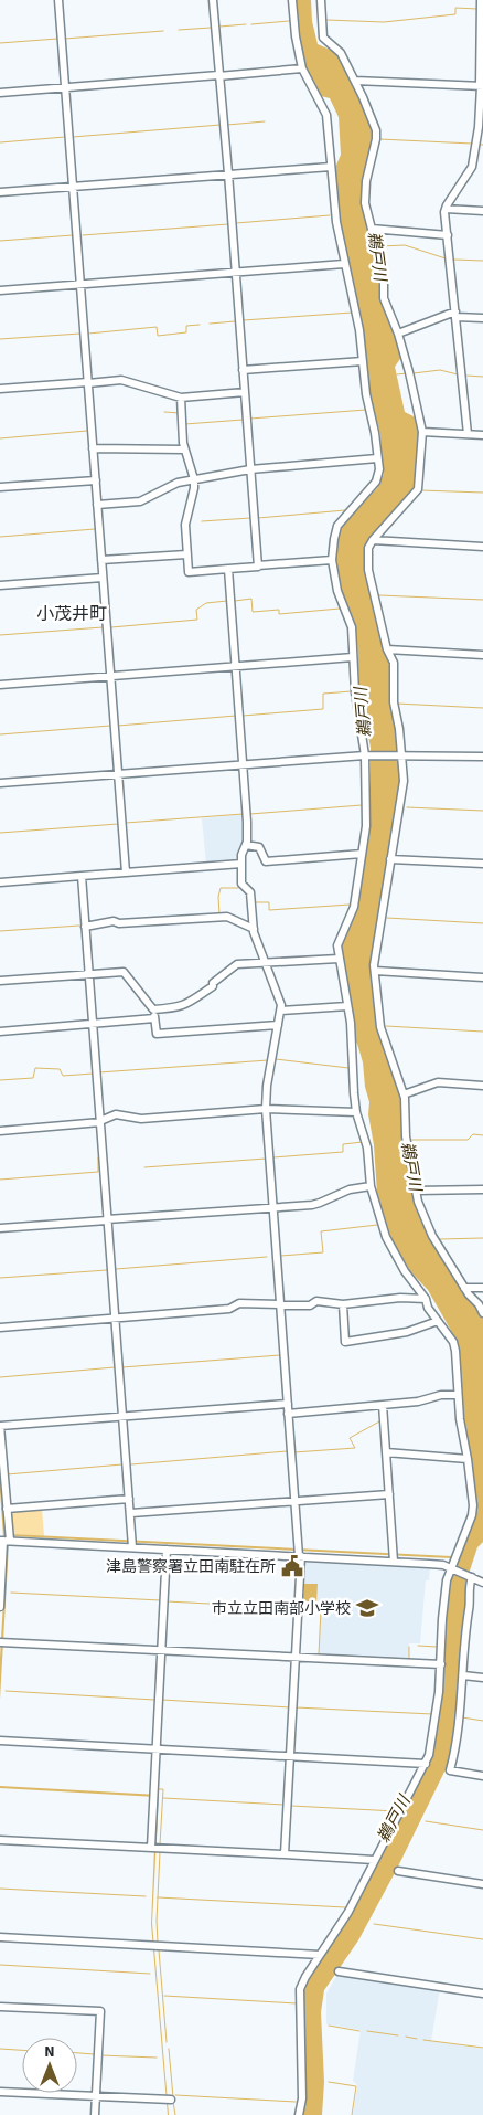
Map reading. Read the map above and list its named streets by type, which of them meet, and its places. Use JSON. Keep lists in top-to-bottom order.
{
  "districts": ["小茂井町"],
  "water": ["鵜戸川"],
  "places": {
    "public building": ["津島警察署立田南駐在所"],
    "school or university": ["市立立田南部小学校"]
  },
  "north": "top"
}
